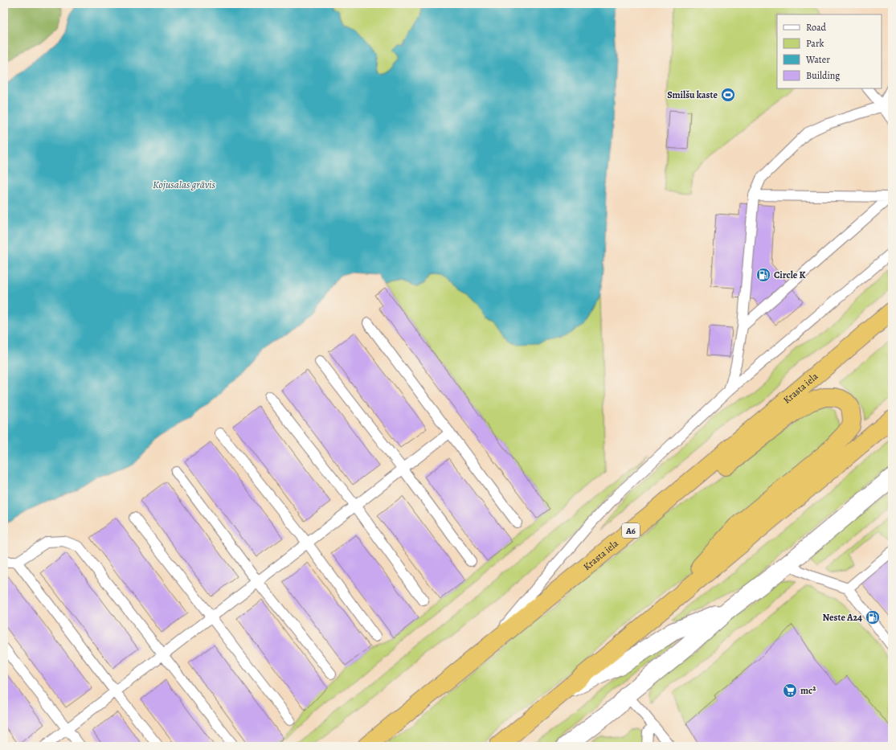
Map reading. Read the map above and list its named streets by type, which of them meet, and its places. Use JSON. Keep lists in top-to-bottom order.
{
  "streets": {
    "highway": ["Krasta iela", "A6"]
  },
  "water": ["Kojusalas grāvis"],
  "places": {
    "sports": ["Smilšu kaste"],
    "fuel station": ["Circle K", "Neste A24"],
    "supermarket": ["mc²"]
  },
  "legend": [
    "Road",
    "Park",
    "Water",
    "Building"
  ]
}
